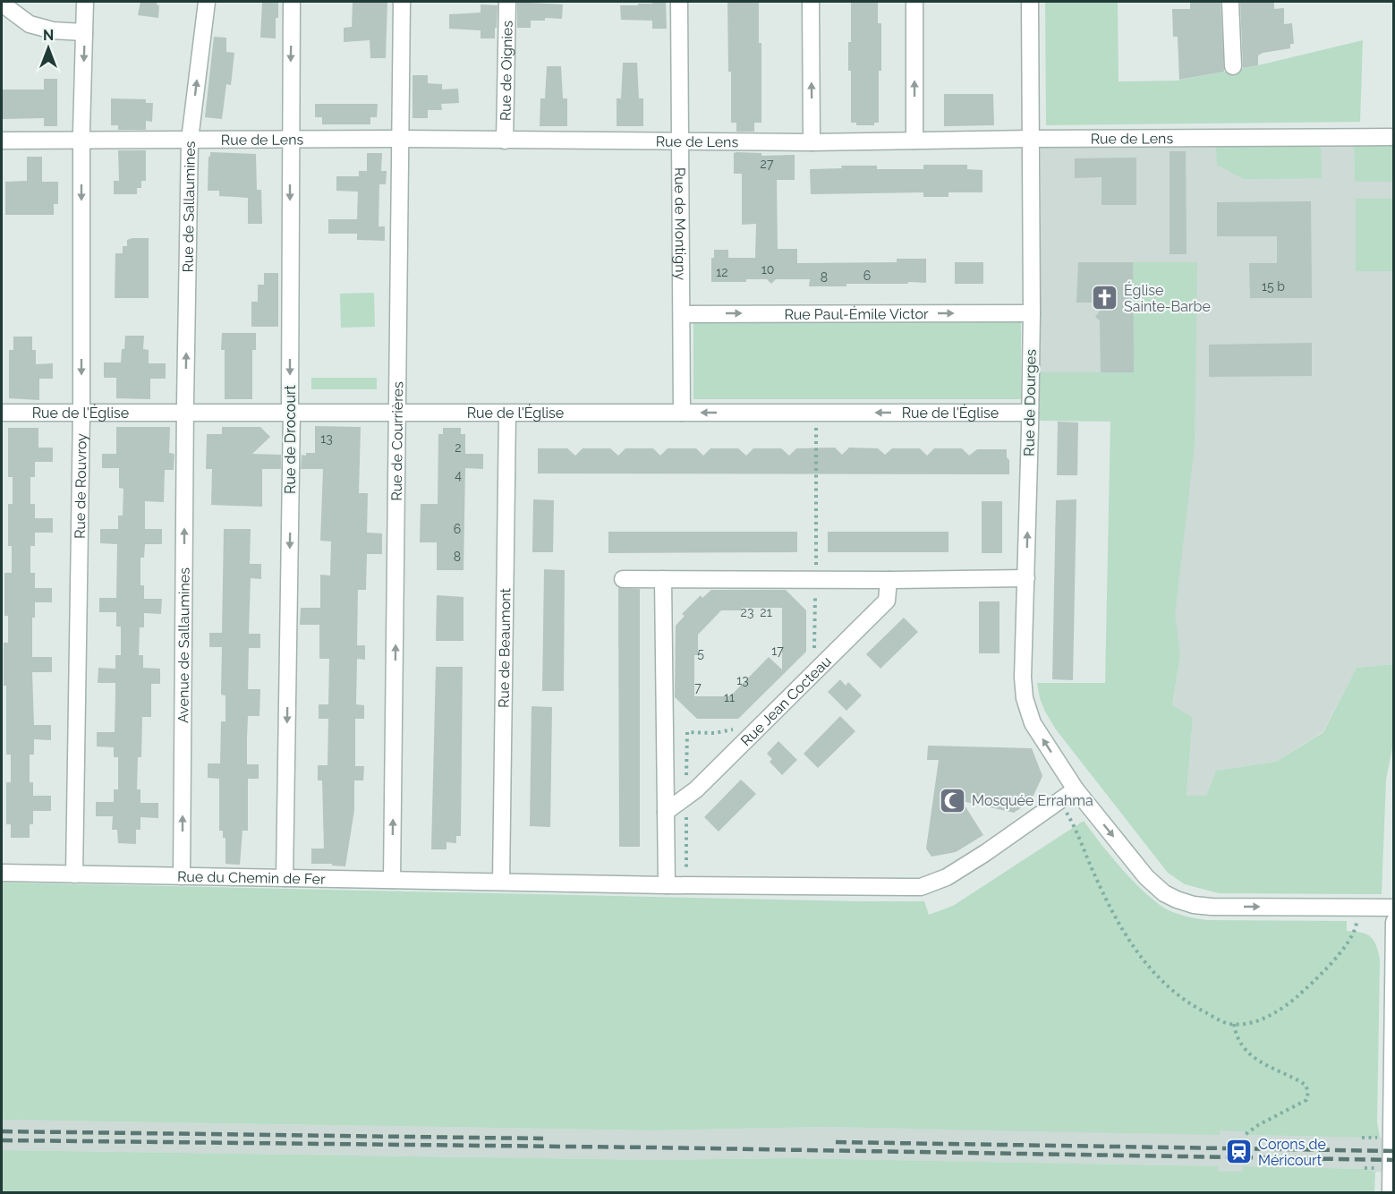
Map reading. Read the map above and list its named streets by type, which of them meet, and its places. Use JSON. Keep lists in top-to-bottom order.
{
  "streets": {
    "street": [
      "Rue de Oignies",
      "Rue de Lens",
      "Rue de Sallaumines",
      "Rue de Montigny",
      "Rue Paul-Émile Victor",
      "Rue de Dourges",
      "Rue de l'Église",
      "Rue de Drocourt",
      "Rue de Courrières",
      "Rue de Rouvroy",
      "Avenue de Sallaumines",
      "Rue de Beaumont",
      "Rue Jean Cocteau",
      "Rue du Chemin de Fer"
    ]
  },
  "crossings": [
    ["Rue de Oignies", "Rue de Lens"],
    ["Rue de Lens", "Rue de Sallaumines"],
    ["Rue de Lens", "Rue de Montigny"],
    ["Rue de Lens", "Rue de Dourges"],
    ["Rue de Lens", "Rue de Drocourt"],
    ["Rue de Lens", "Rue de Courrières"],
    ["Rue de Lens", "Rue de Rouvroy"],
    ["Rue de Sallaumines", "Rue de l'Église"],
    ["Rue de Sallaumines", "Avenue de Sallaumines"],
    ["Rue de Montigny", "Rue Paul-Émile Victor"],
    ["Rue de Montigny", "Rue de l'Église"],
    ["Rue Paul-Émile Victor", "Rue de Dourges"],
    ["Rue de Dourges", "Rue de l'Église"],
    ["Rue de Dourges", "Rue du Chemin de Fer"],
    ["Rue de l'Église", "Rue de Drocourt"],
    ["Rue de l'Église", "Rue de Courrières"],
    ["Rue de l'Église", "Rue de Rouvroy"],
    ["Rue de l'Église", "Avenue de Sallaumines"],
    ["Rue de l'Église", "Rue de Beaumont"],
    ["Rue de Drocourt", "Rue du Chemin de Fer"],
    ["Rue de Courrières", "Rue du Chemin de Fer"],
    ["Rue de Rouvroy", "Rue du Chemin de Fer"],
    ["Avenue de Sallaumines", "Rue du Chemin de Fer"],
    ["Rue de Beaumont", "Rue du Chemin de Fer"]
  ],
  "one_way": [
    "Rue de Sallaumines",
    "Rue Paul-Émile Victor",
    "Rue de Drocourt",
    "Rue de Courrières",
    "Rue de Rouvroy",
    "Avenue de Sallaumines"
  ],
  "places": {
    "church": ["Église Sainte-Barbe"],
    "mosque": ["Mosquée Errahma"],
    "station": ["Corons de Méricourt"]
  },
  "house_numbers": [
    "27",
    "10",
    "12",
    "6",
    "8",
    "15 b",
    "13",
    "2",
    "4",
    "6",
    "8",
    "23",
    "21",
    "17",
    "5",
    "13",
    "7",
    "11"
  ],
  "north": "top"
}
